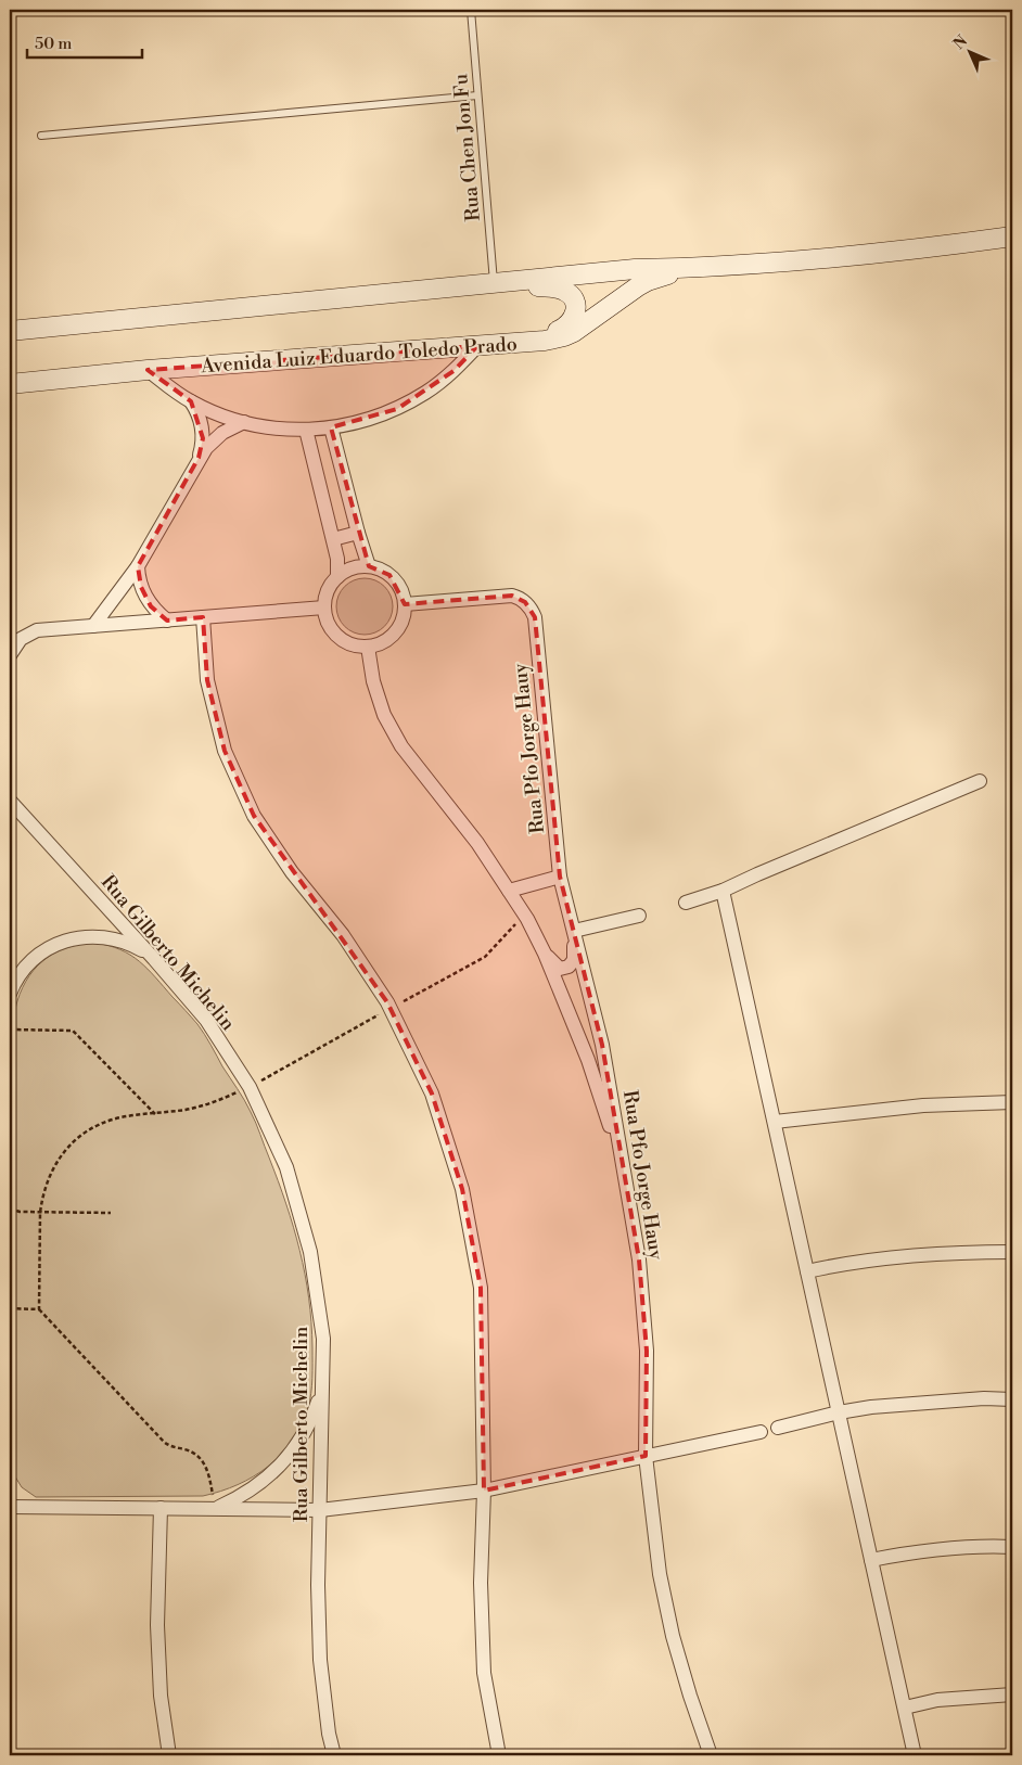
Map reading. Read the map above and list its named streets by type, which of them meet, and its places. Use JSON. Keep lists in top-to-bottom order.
{
  "streets": {
    "main road": ["Avenida Luiz Eduardo Toledo Prado"],
    "street": ["Rua Pfo Jorge Hauy", "Rua Gilberto Michelin"],
    "lane": ["Rua Chen Jon Fu"]
  },
  "crossings": [
    ["Rua Chen Jon Fu", "Avenida Luiz Eduardo Toledo Prado"]
  ],
  "scale_bar": "50 m",
  "north": "top left"
}
